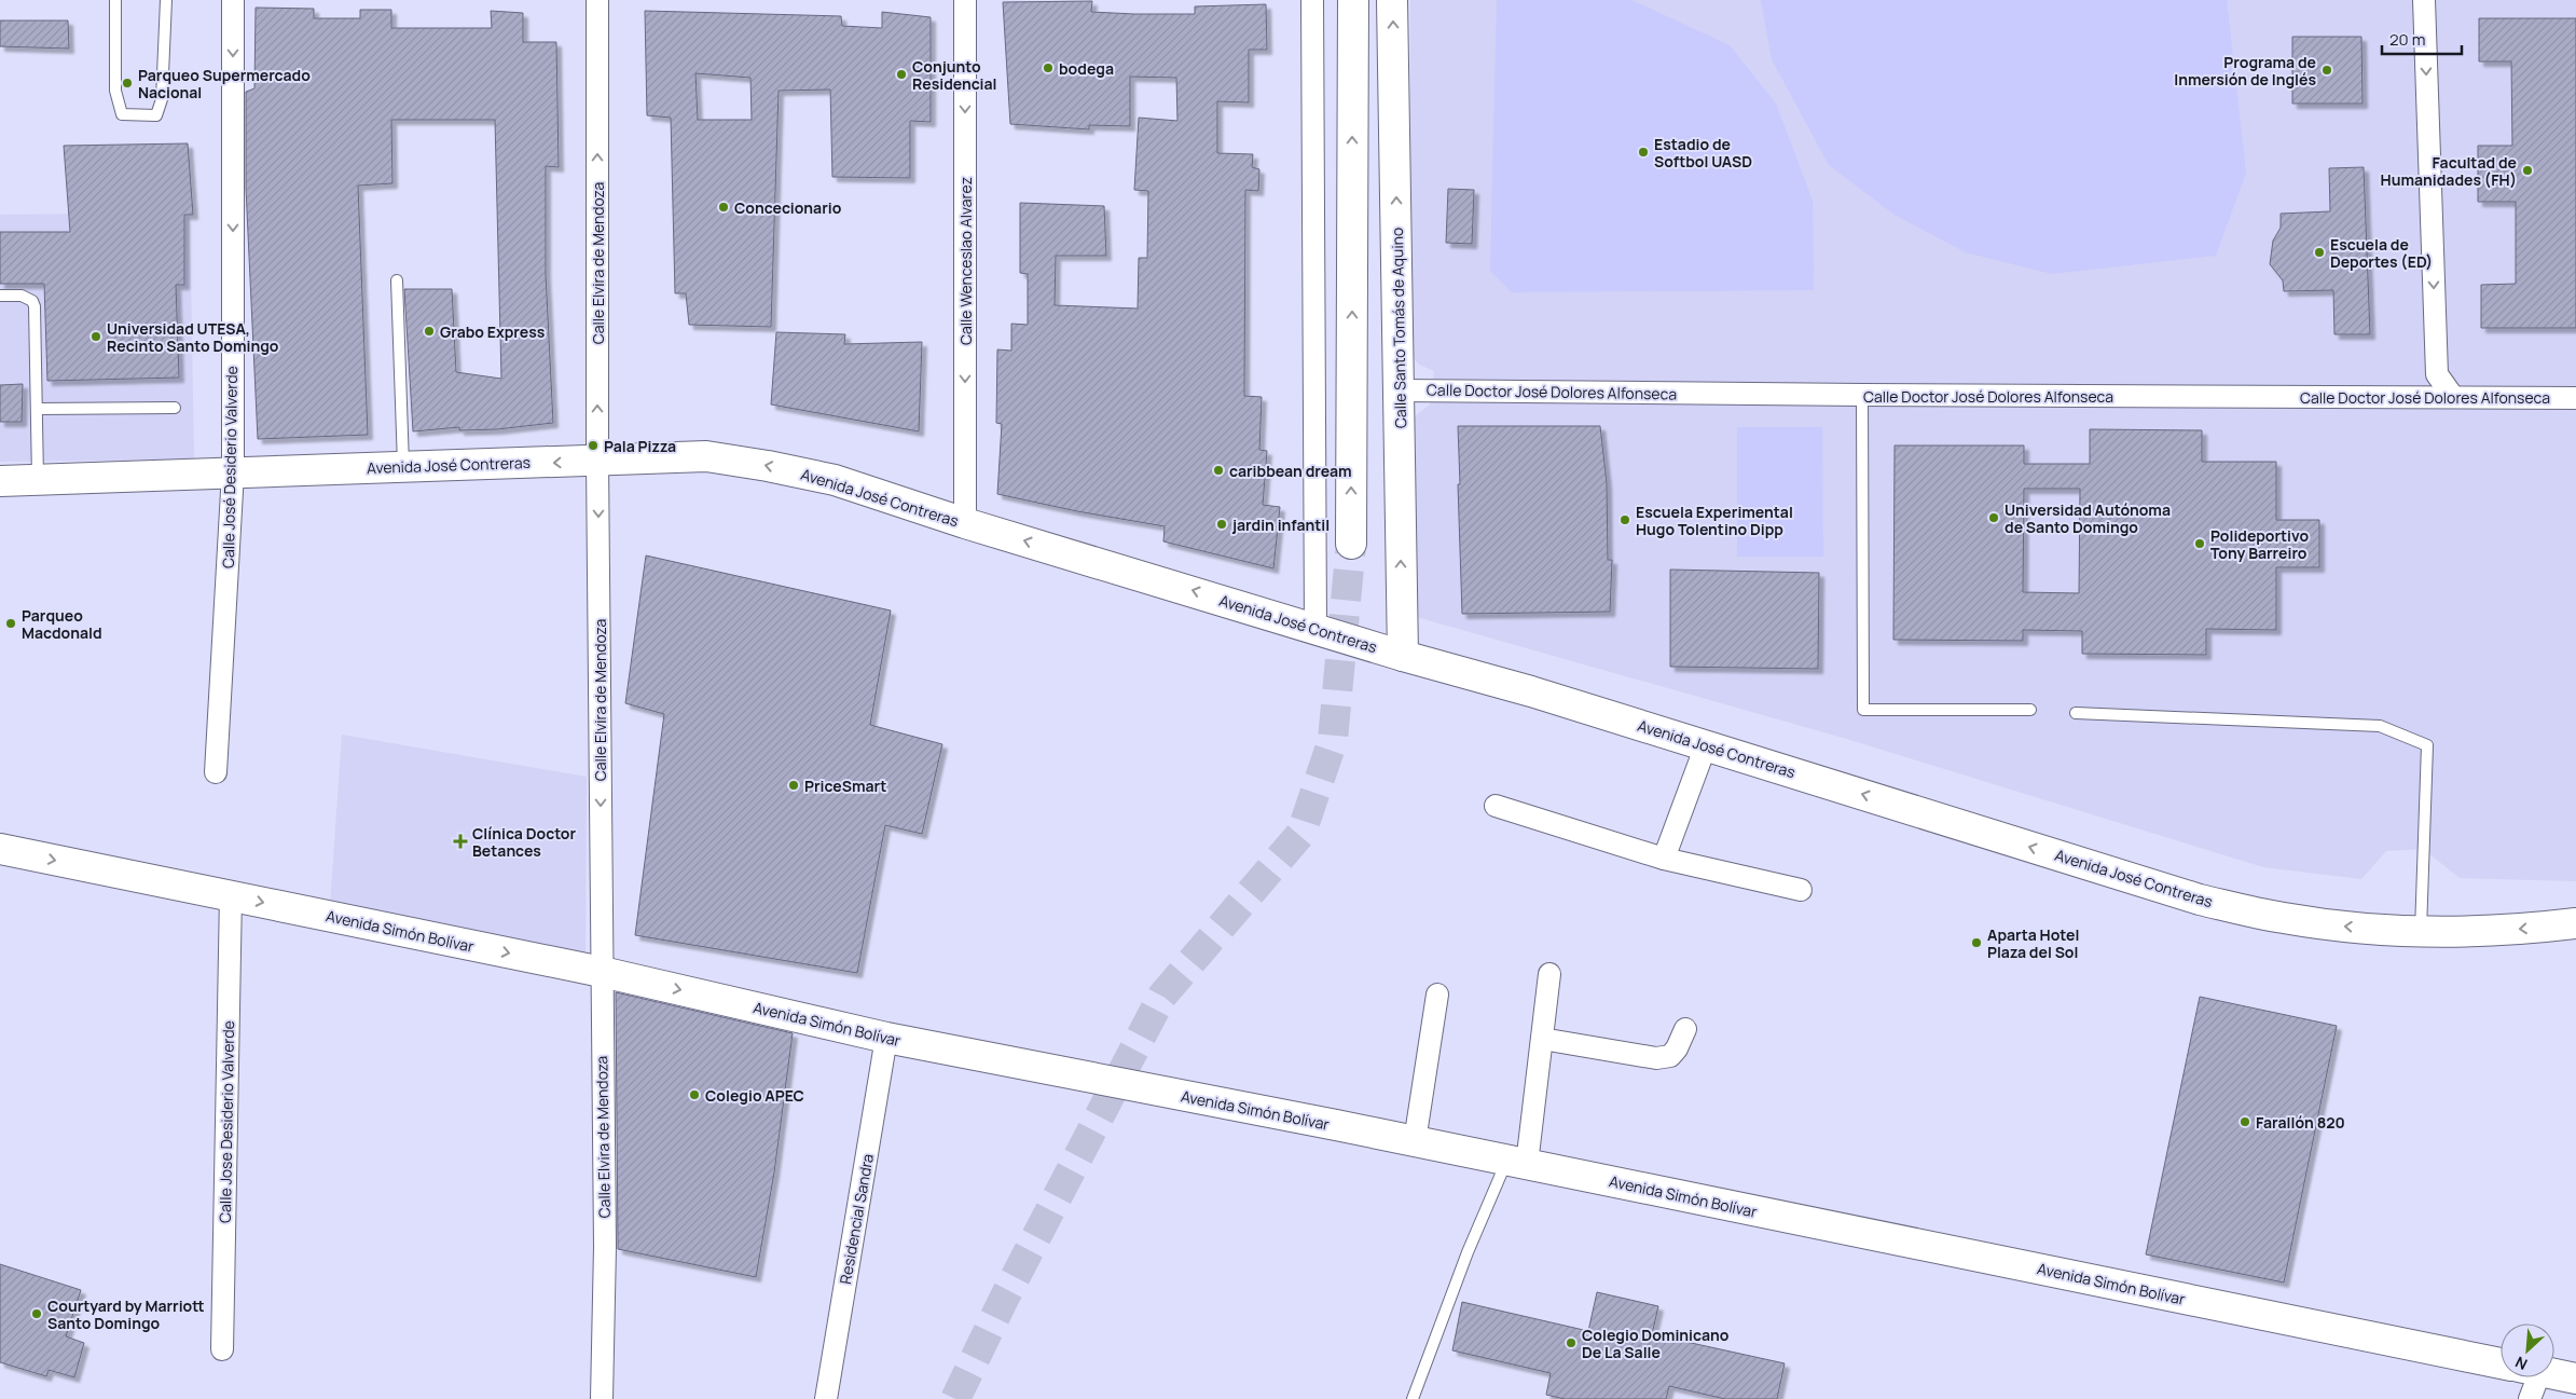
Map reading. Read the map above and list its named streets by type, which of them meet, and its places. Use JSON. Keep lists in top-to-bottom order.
{
  "streets": {
    "main road": ["Calle Santo Tomás de Aquino", "Avenida José Contreras", "Avenida Simón Bolívar"],
    "street": [
      "Calle Wenceslao Alvarez",
      "Calle Elvira de Mendoza",
      "Calle Doctor José Dolores Alfonseca",
      "Calle José Desiderio Valverde",
      "Calle Jose Desiderio Valverde",
      "Residencial Sandra"
    ]
  },
  "crossings": [
    ["Calle Wenceslao Alvarez", "Avenida José Contreras"],
    ["Calle Elvira de Mendoza", "Avenida José Contreras"],
    ["Calle Elvira de Mendoza", "Avenida Simón Bolívar"],
    ["Calle Santo Tomás de Aquino", "Calle Doctor José Dolores Alfonseca"],
    ["Calle Santo Tomás de Aquino", "Avenida José Contreras"],
    ["Avenida José Contreras", "Calle José Desiderio Valverde"],
    ["Avenida Simón Bolívar", "Calle Jose Desiderio Valverde"],
    ["Avenida Simón Bolívar", "Residencial Sandra"]
  ],
  "one_way": [
    "Calle Wenceslao Alvarez",
    "Avenida José Contreras",
    "Calle José Desiderio Valverde",
    "Avenida Simón Bolívar"
  ],
  "places": {
    "other": [
      "bodega",
      "Programa de Inmersión de Inglés",
      "Conjunto Residencial",
      "Parqueo Supermercado Nacional",
      "Estadio de Softbol UASD",
      "Facultad de Humanidades (FH)",
      "Concecionario",
      "Escuela de Deportes (ED)",
      "Grabo Express",
      "Universidad UTESA, Recinto Santo Domingo",
      "Pala Pizza",
      "caribbean dream",
      "Universidad Autónoma de Santo Domingo",
      "Escuela Experimental Hugo Tolentino Dipp",
      "jardin infantil",
      "Polideportivo Tony Barreiro",
      "Parqueo Macdonald",
      "PriceSmart",
      "Aparta Hotel Plaza del Sol",
      "Colegio APEC",
      "Farallón 820",
      "Courtyard by Marriott Santo Domingo",
      "Colegio Dominicano De La Salle"
    ],
    "health": ["Clínica Doctor Betances"]
  },
  "scale_bar": "20 m",
  "north": "bottom left"
}
